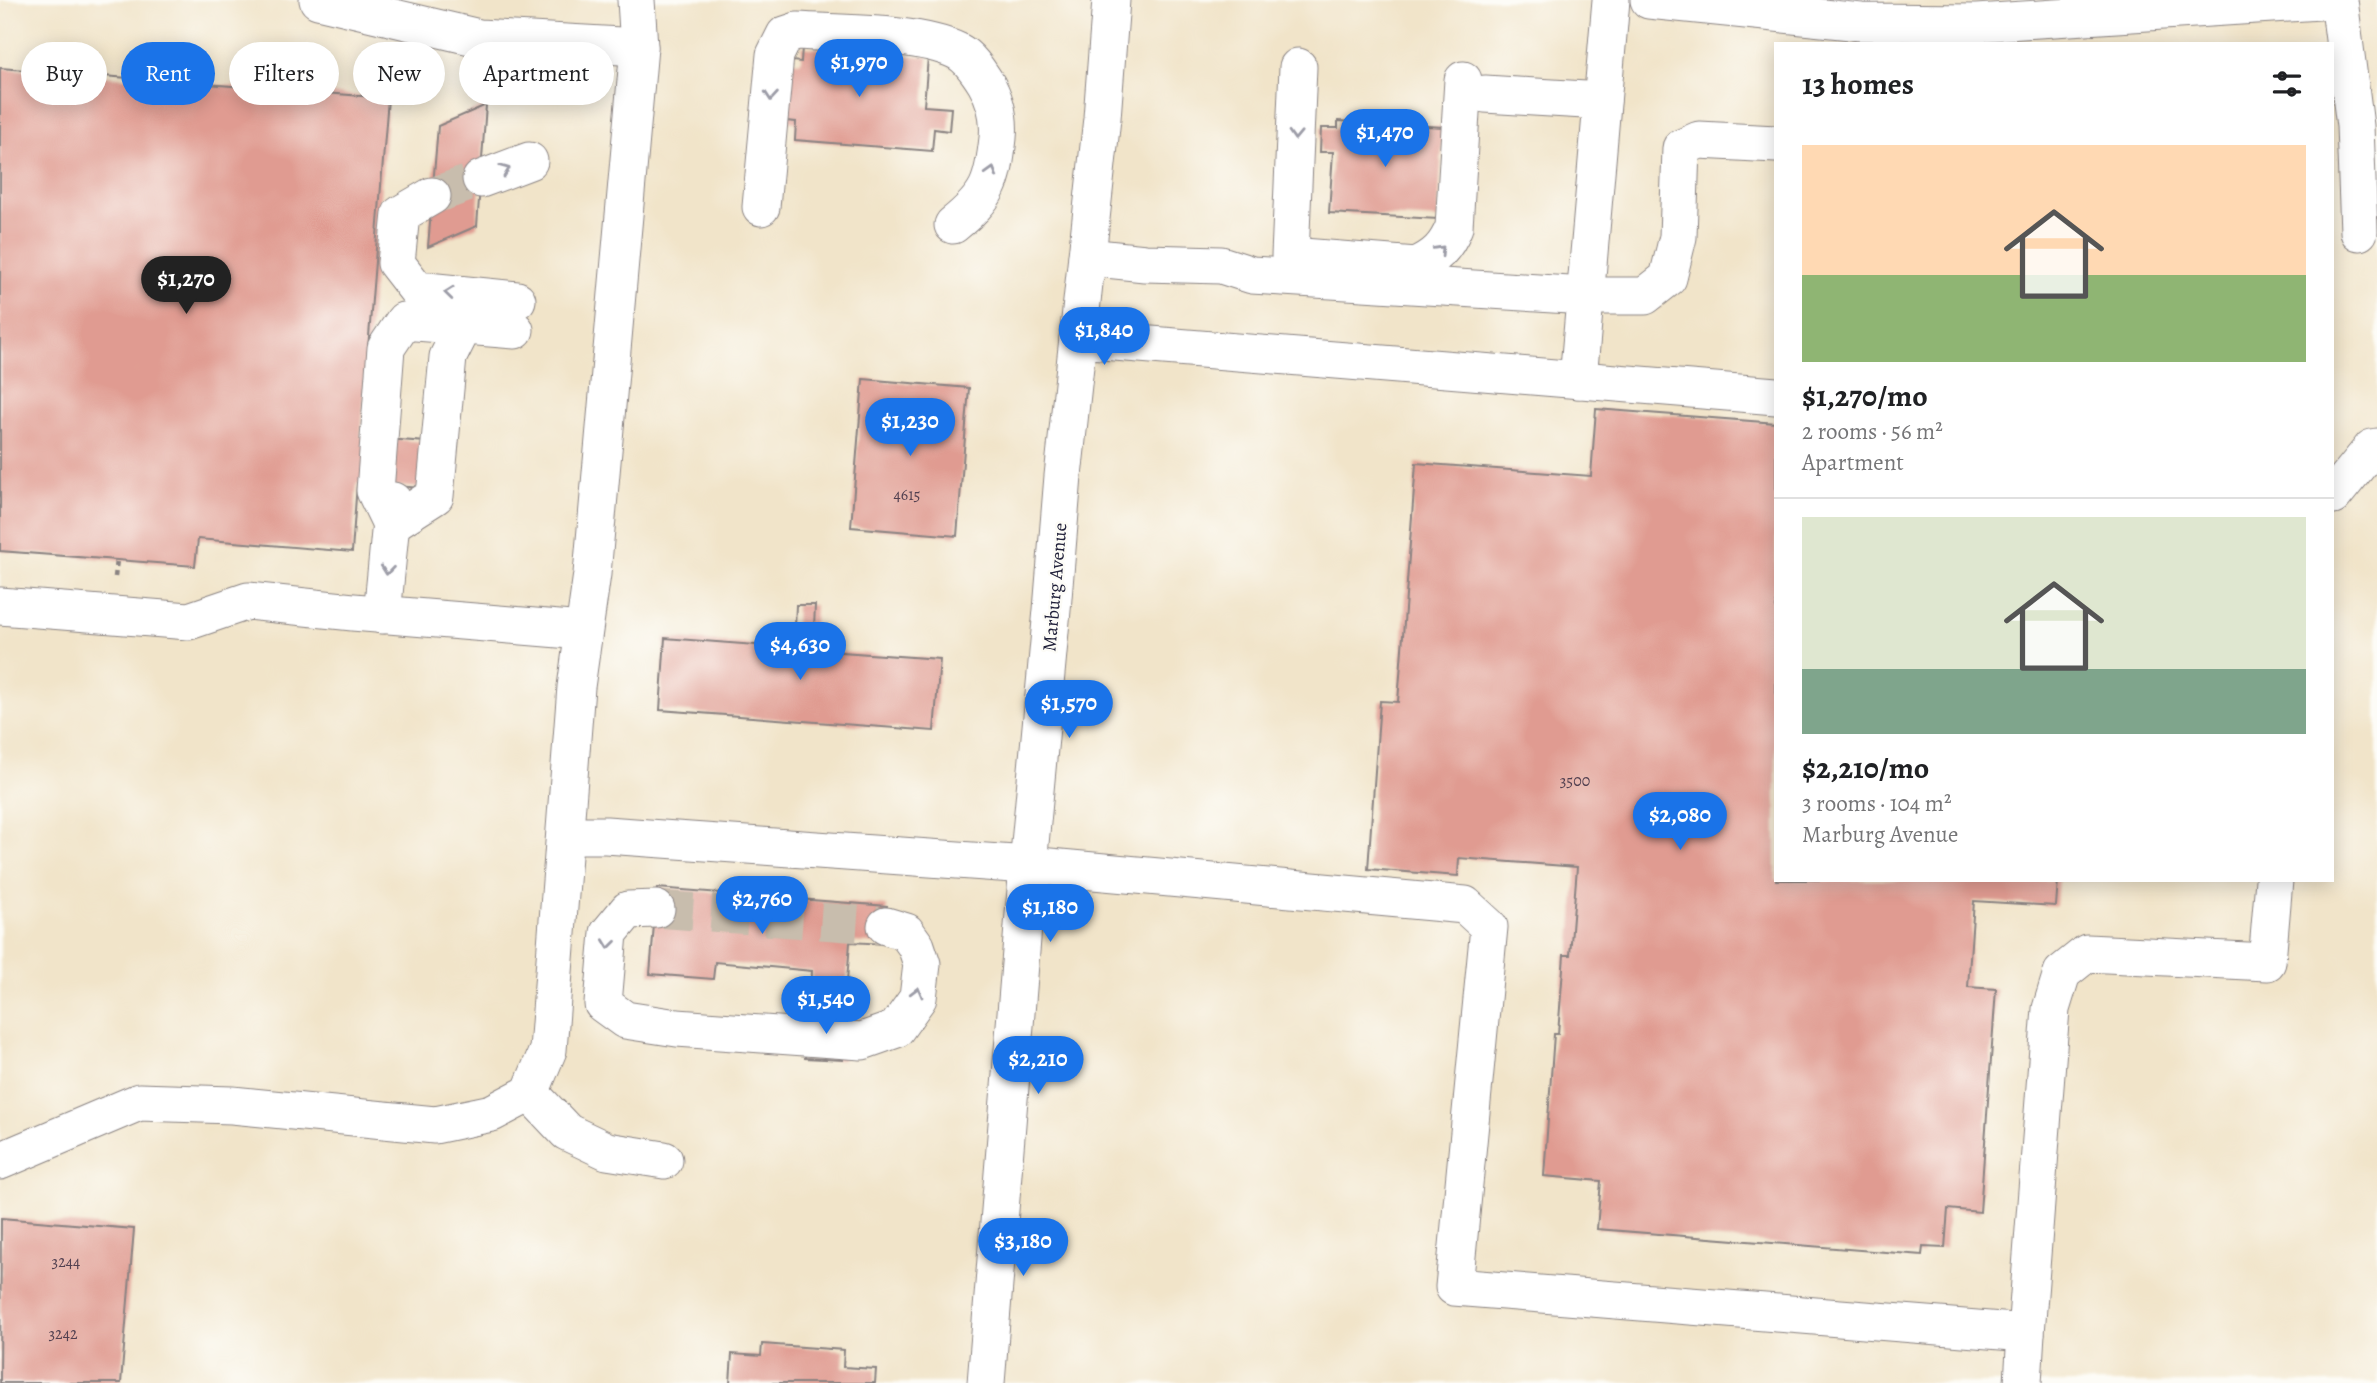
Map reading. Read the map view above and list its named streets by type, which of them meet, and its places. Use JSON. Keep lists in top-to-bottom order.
{
  "streets": {
    "street": ["Marburg Avenue"]
  },
  "house_numbers": [
    "4615",
    "3500",
    "3244",
    "3242"
  ],
  "page": {
    "price": [
      "$1,970",
      "$1,470",
      "$1,270",
      "$1,840",
      "$1,230",
      "$4,630",
      "$1,570",
      "$2,080",
      "$2,760",
      "$1,180",
      "$1,540",
      "$2,210",
      "$3,180"
    ],
    "chip": [
      "Buy",
      "Rent",
      "Filters",
      "New",
      "Apartment"
    ],
    "heading": "13 homes",
    "list": [
      {
        "name": "$1,270/mo",
        "note": "2 rooms · 56 m² · Apartment"
      },
      {
        "name": "$2,210/mo",
        "note": "3 rooms · 104 m² · Marburg Avenue"
      }
    ]
  }
}
